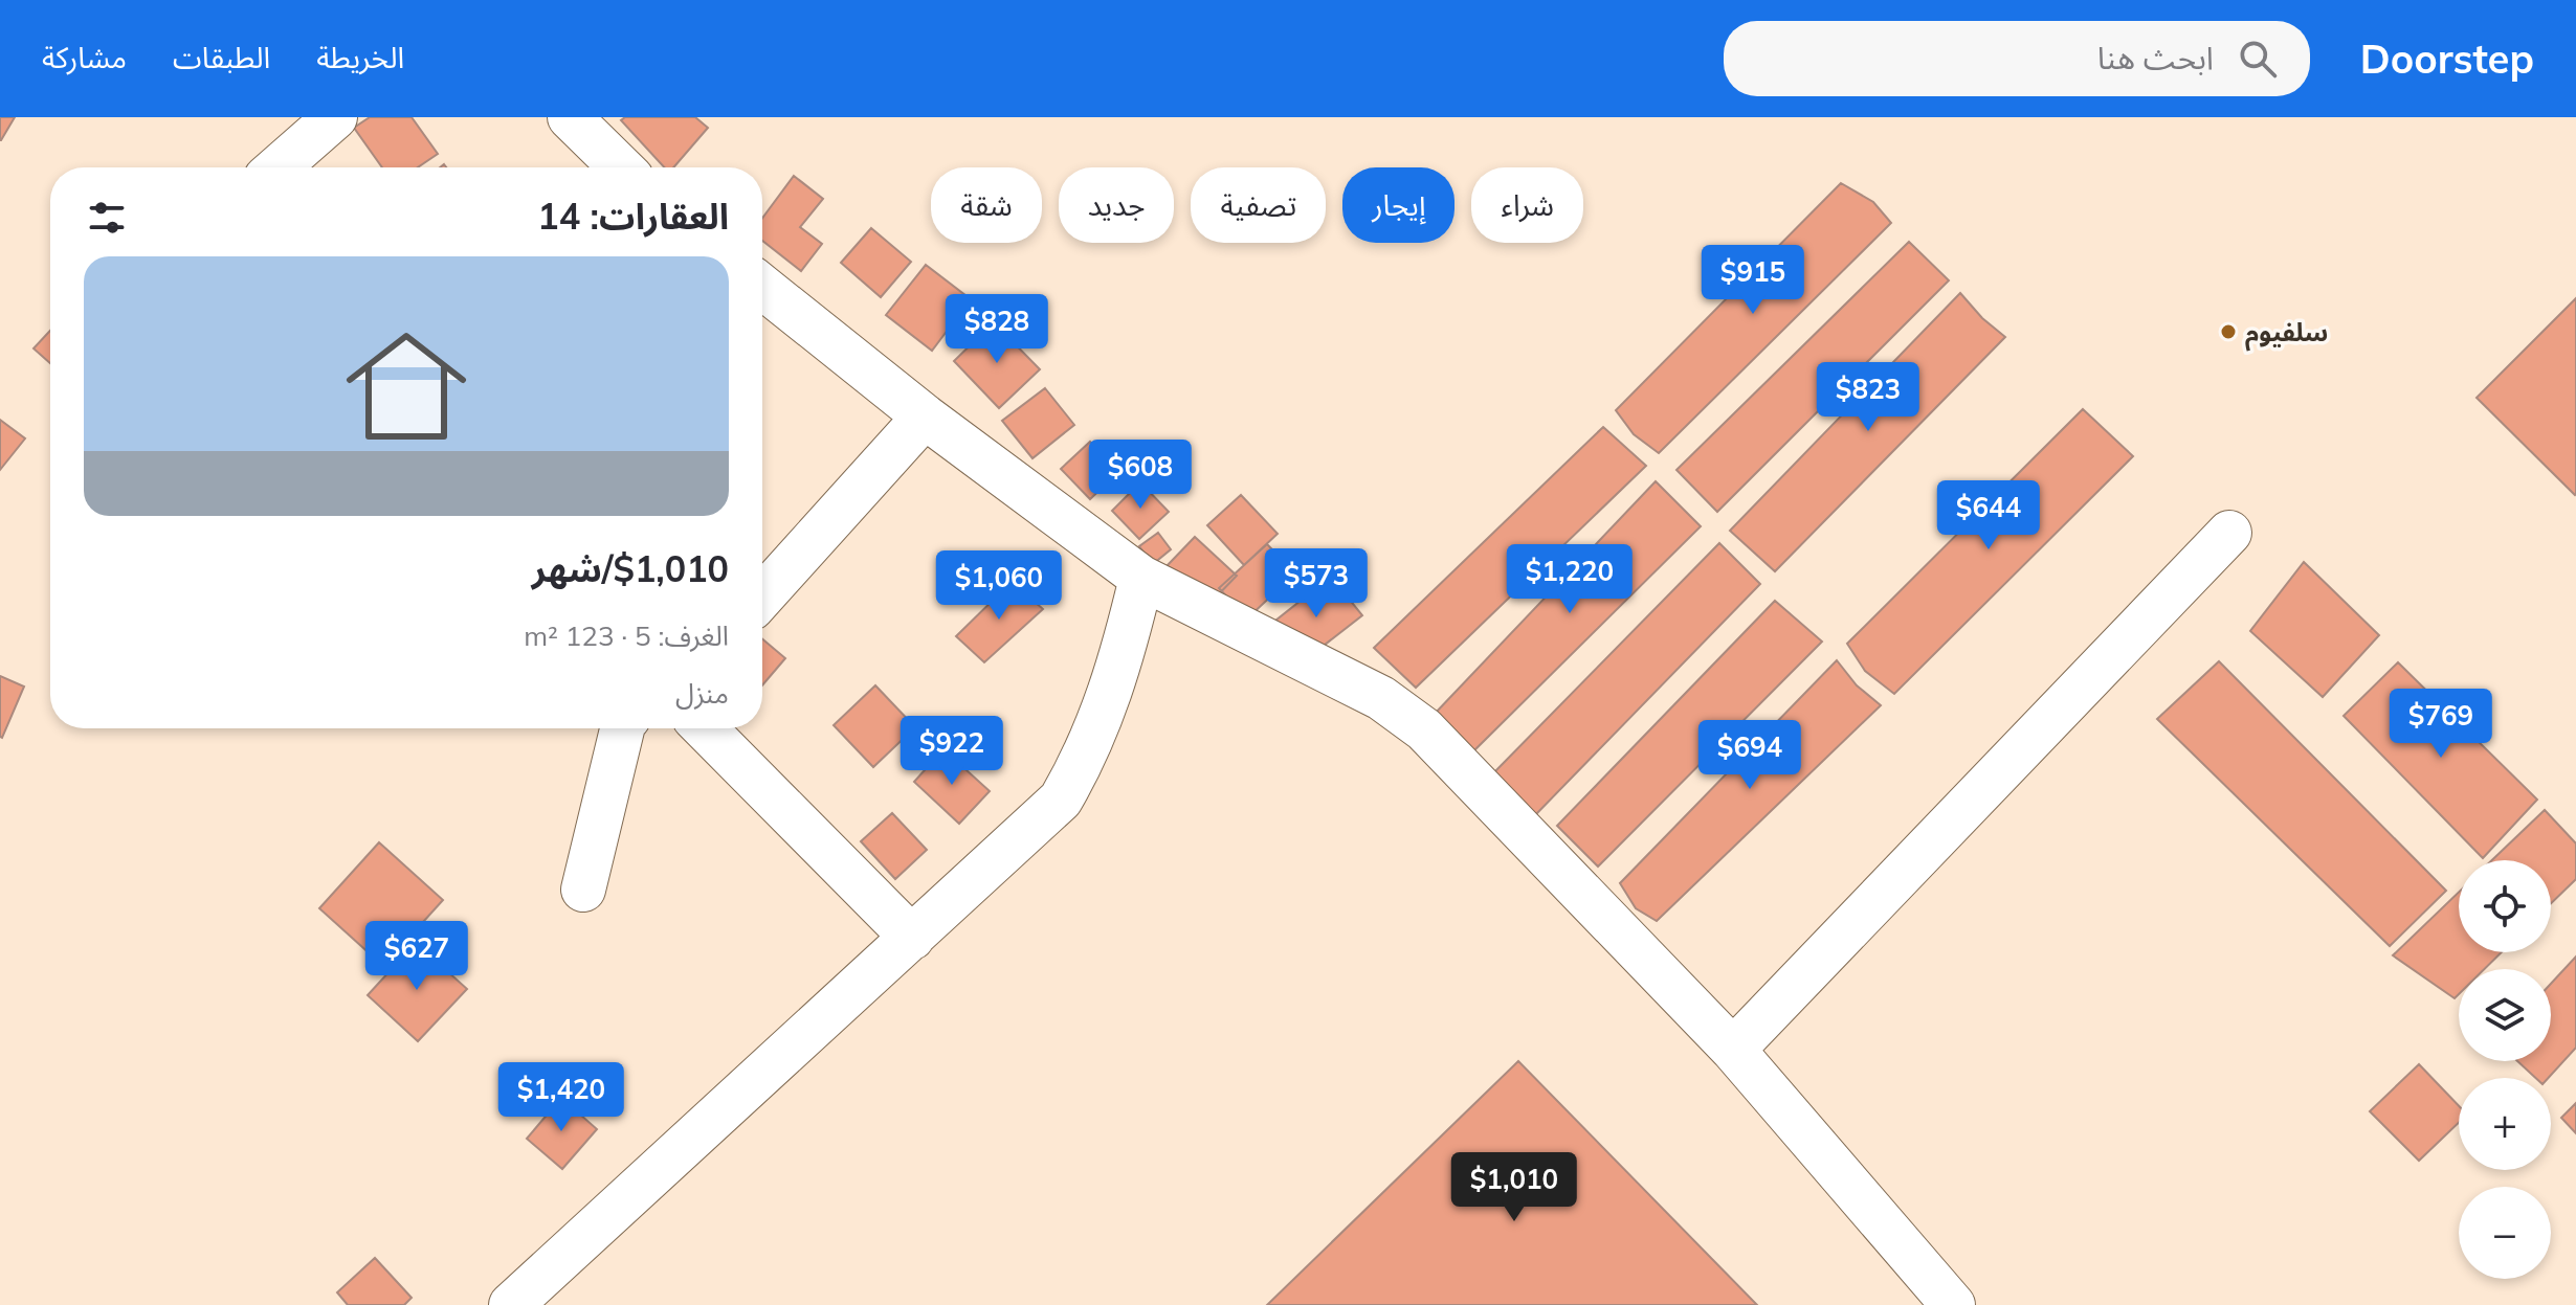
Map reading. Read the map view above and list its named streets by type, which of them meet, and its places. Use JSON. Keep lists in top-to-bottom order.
{
  "places": ["سلفيوم"],
  "page": {
    "header": "Doorstep",
    "search": "ابحث هنا",
    "nav": ["الخريطة", "الطبقات", "مشاركة"],
    "chip": [
      "شراء",
      "إيجار",
      "تصفية",
      "جديد",
      "شقة"
    ],
    "heading": "العقارات: 14",
    "price": [
      "$915",
      "$828",
      "$823",
      "$608",
      "$644",
      "$1,220",
      "$573",
      "$1,060",
      "$769",
      "$922",
      "$694",
      "$627",
      "$1,420",
      "$1,010"
    ],
    "list": [
      {
        "name": "$1,010/شهر",
        "note": "الغرف: 5 · 123 m² · منزل"
      }
    ],
    "map_buttons": ["+", "−"]
  }
}
